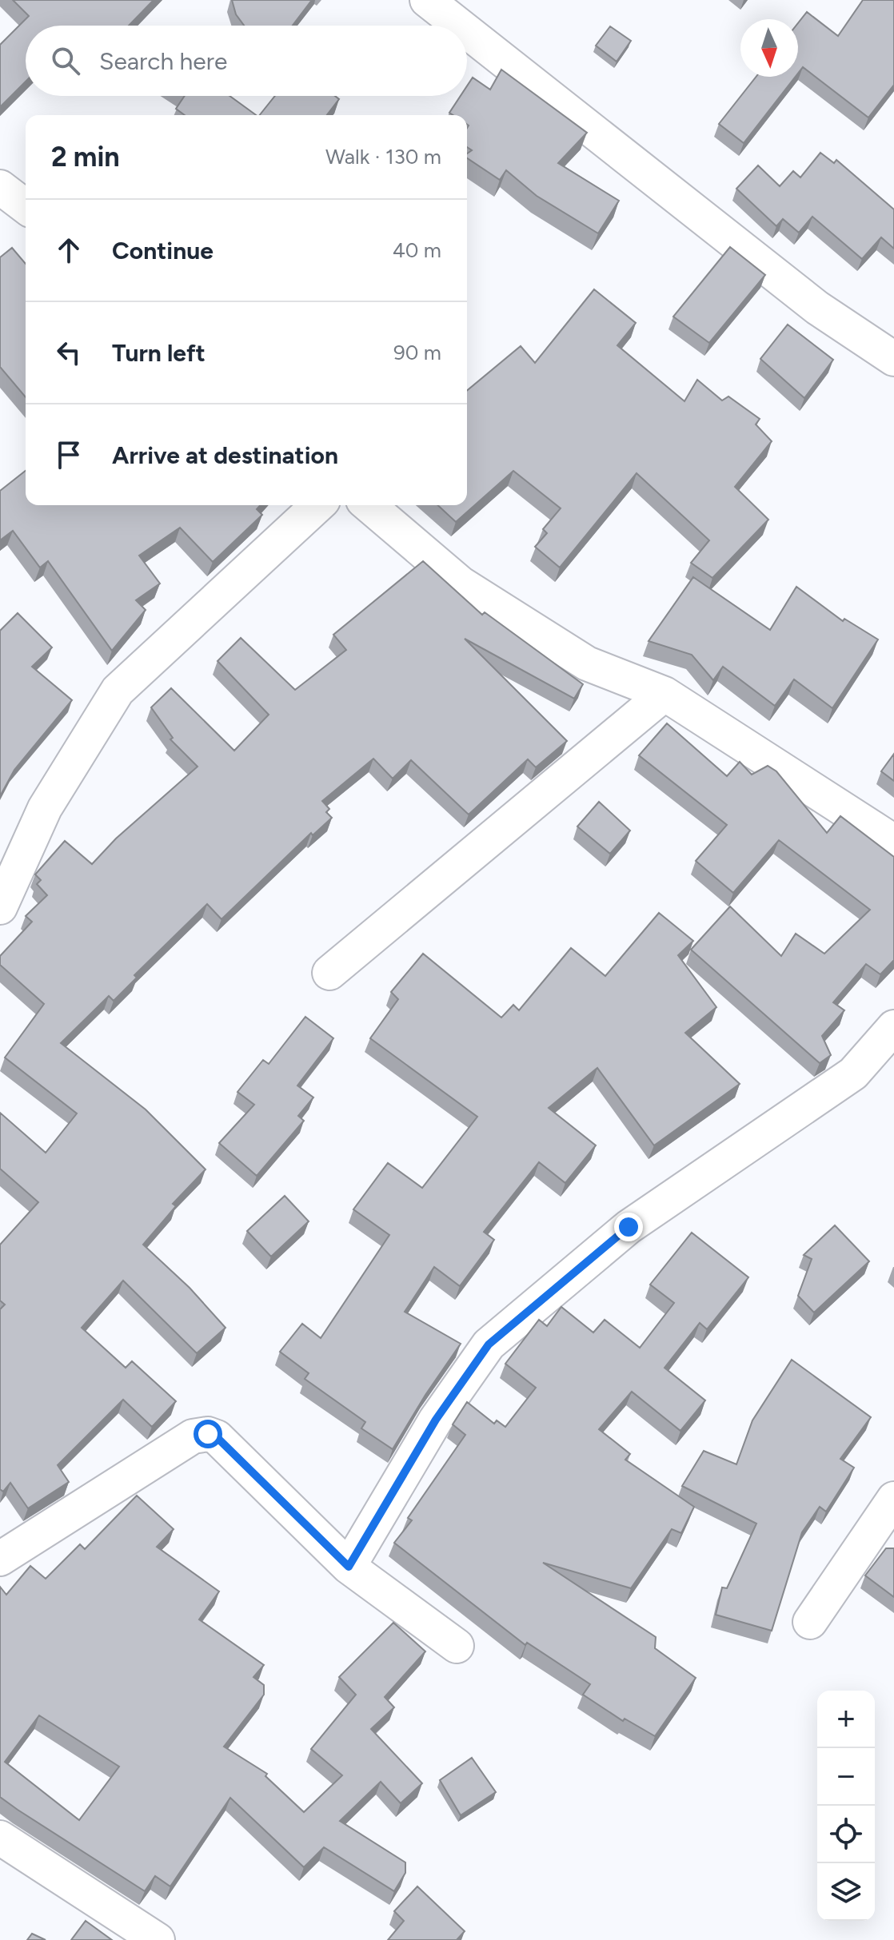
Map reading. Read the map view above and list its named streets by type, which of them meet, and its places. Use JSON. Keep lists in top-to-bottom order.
{
  "north": "bottom",
  "page": {
    "search": "Search here",
    "heading": ["2 min", "Walk · 130 m"],
    "list": [
      ["Continue", "40 m"],
      ["Turn left", "90 m"],
      "Arrive at destination"
    ],
    "map_buttons": ["+", "−"]
  }
}
